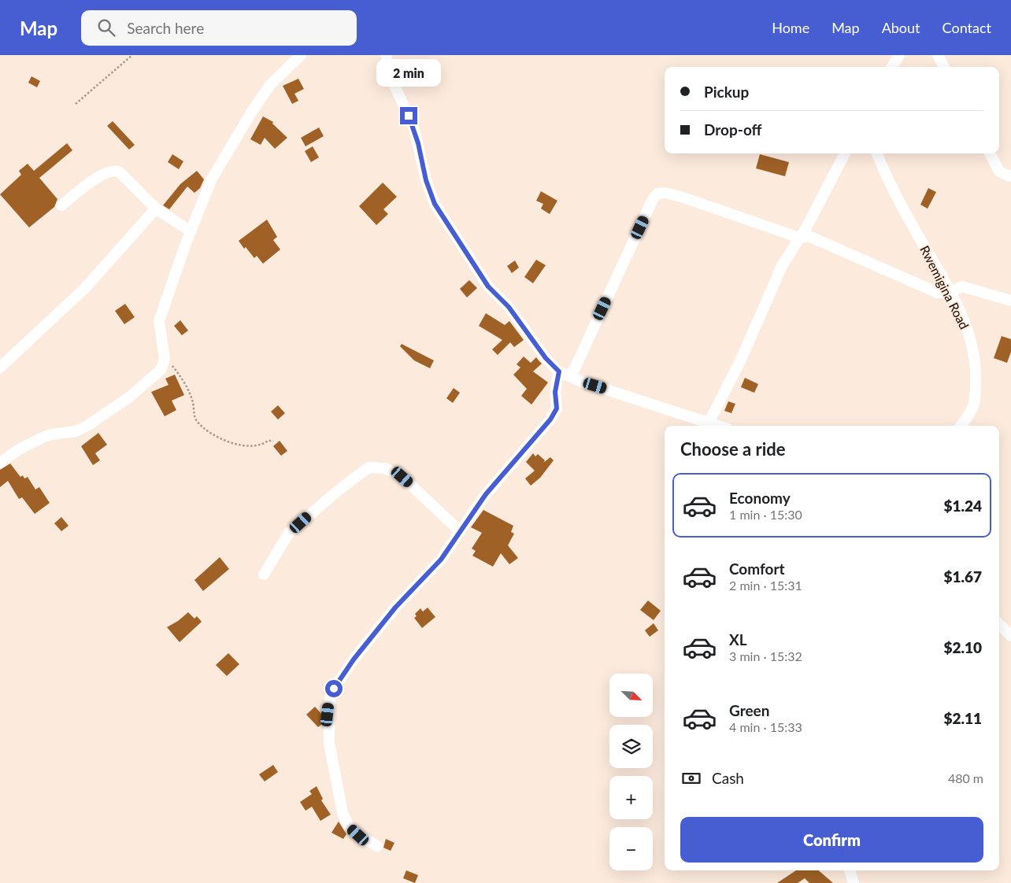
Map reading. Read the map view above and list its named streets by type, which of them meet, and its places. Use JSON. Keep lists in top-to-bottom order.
{
  "streets": {
    "street": ["Rwemigina Road"]
  },
  "north": "bottom right",
  "page": {
    "header": "Map",
    "search": "Search here",
    "nav": [
      "Home",
      "Map",
      "About",
      "Contact"
    ],
    "bubble": "2 min",
    "banner": ["Pickup", "Drop-off"],
    "heading": "Choose a ride",
    "list": [
      {
        "name": "Economy",
        "note": "1 min · 15:30",
        "value": "$1.24"
      },
      {
        "name": "Comfort",
        "note": "2 min · 15:31",
        "value": "$1.67"
      },
      {
        "name": "XL",
        "note": "3 min · 15:32",
        "value": "$2.10"
      },
      {
        "name": "Green",
        "note": "4 min · 15:33",
        "value": "$2.11"
      }
    ],
    "map_buttons": ["+", "−"],
    "pay": ["Cash", "480 m"],
    "buttons": "Confirm"
  }
}
